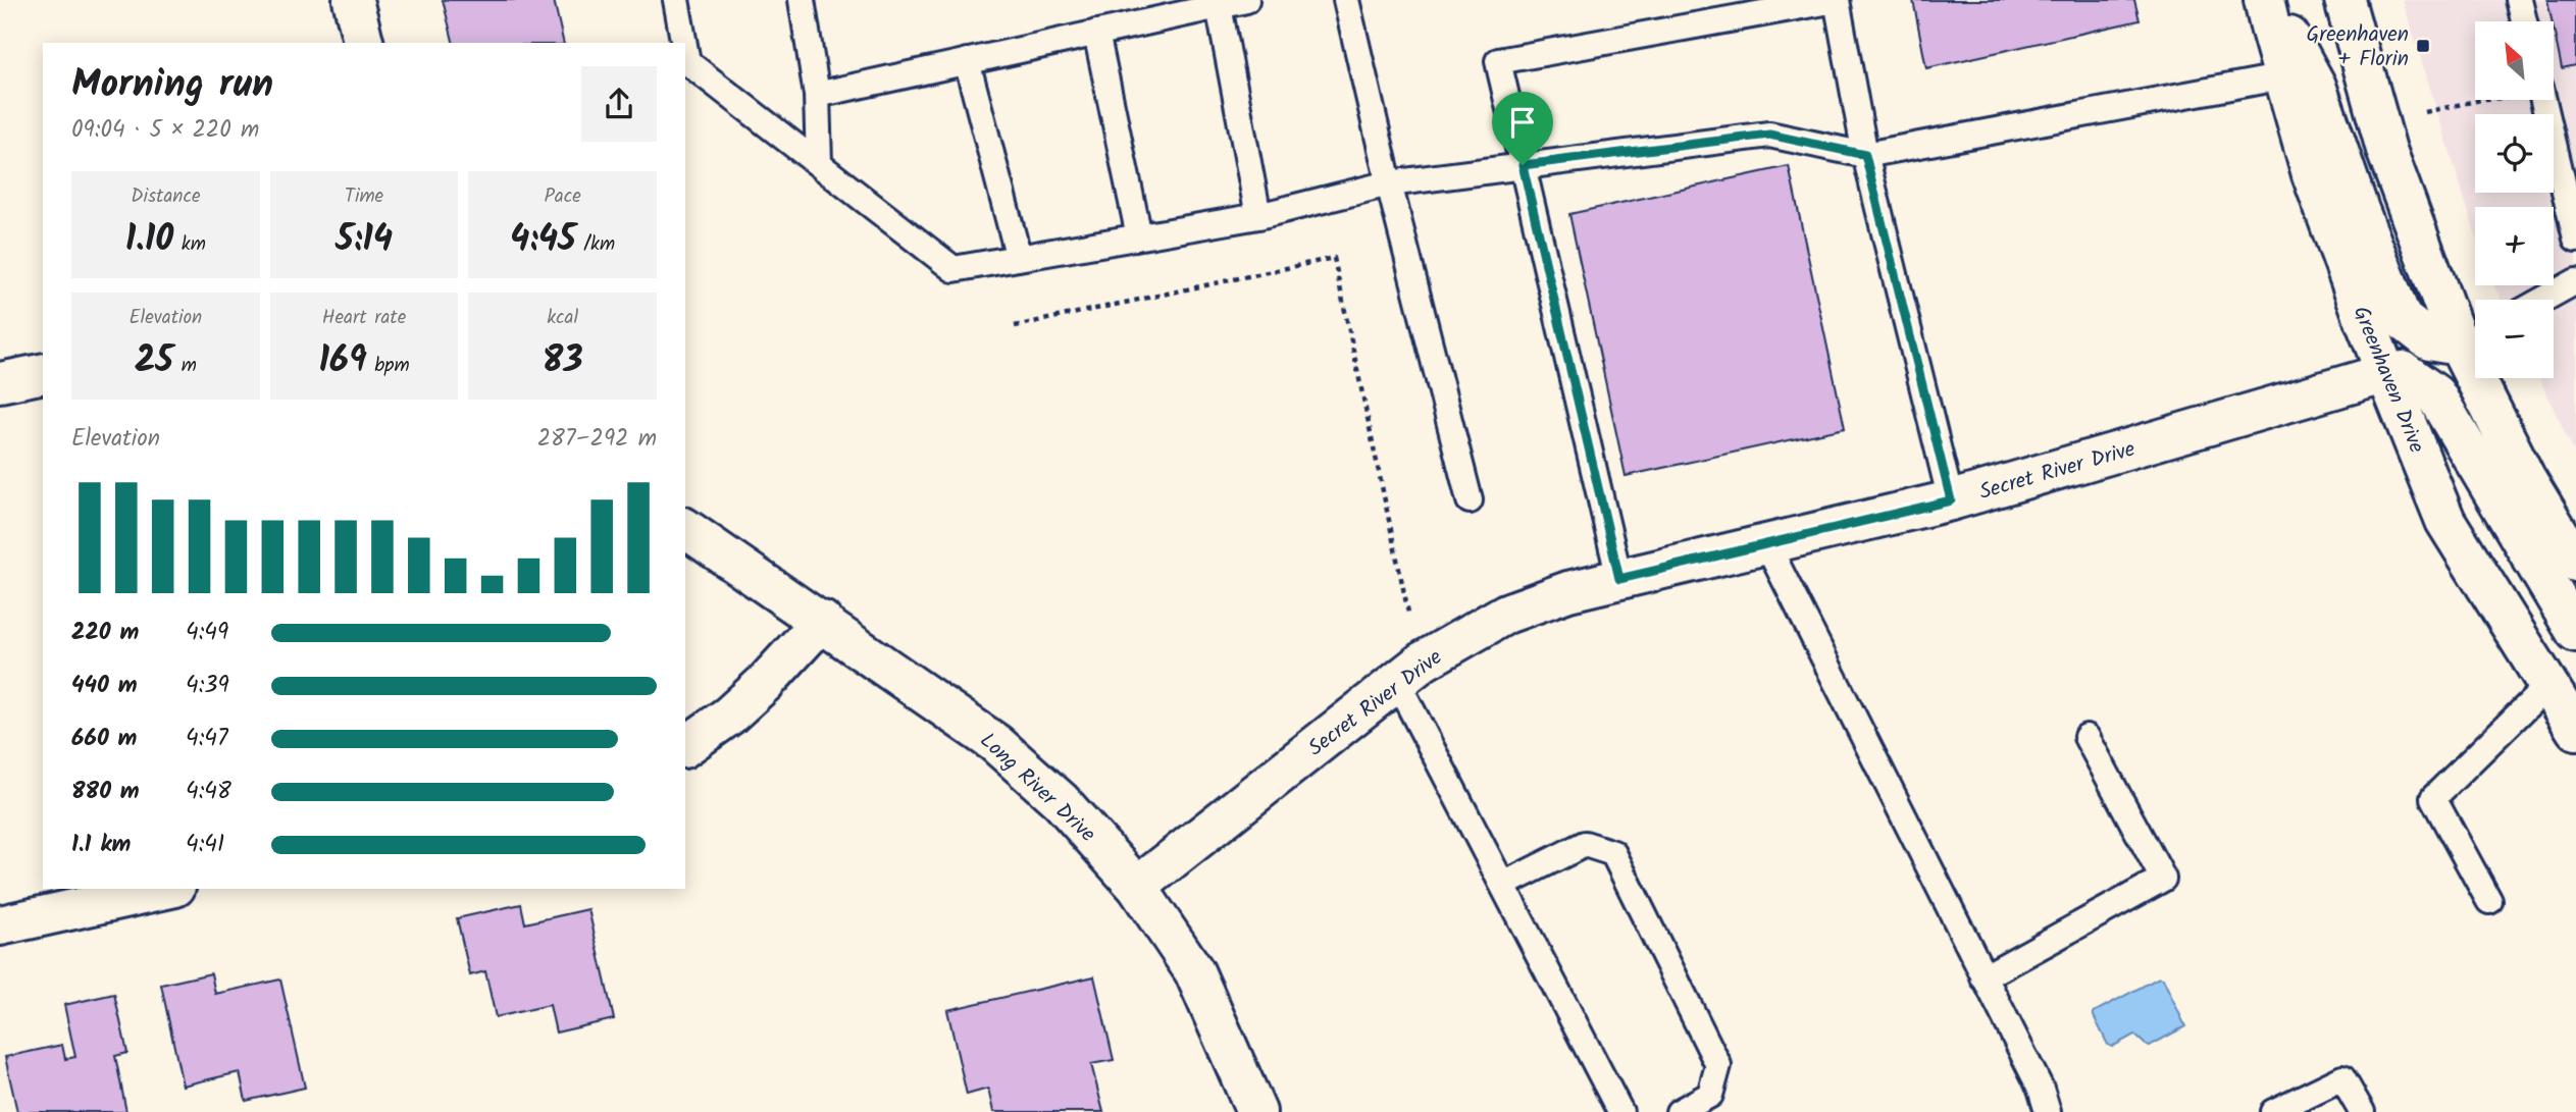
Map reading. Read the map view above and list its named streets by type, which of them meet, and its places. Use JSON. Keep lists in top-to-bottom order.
{
  "streets": {
    "street": ["Greenhaven Drive", "Secret River Drive", "Long River Drive"]
  },
  "crossings": [
    ["Greenhaven Drive", "Secret River Drive"],
    ["Secret River Drive", "Long River Drive"]
  ],
  "places": {
    "transit": ["Greenhaven + Florin"]
  },
  "north": "top left",
  "page": {
    "map_buttons": ["+", "−"],
    "heading": ["Morning run", "09:04 · 5 × 220 m"],
    "stats": [
      ["Distance", "1.10 km"],
      ["Time", "5:14"],
      ["Pace", "4:45 /km"],
      ["Elevation", "25 m"],
      ["Heart rate", "169 bpm"],
      ["kcal", "83"]
    ],
    "chart": ["Elevation", "287–292 m"],
    "list": [
      {
        "name": "220 m",
        "note": "4:49"
      },
      {
        "name": "440 m",
        "note": "4:39"
      },
      {
        "name": "660 m",
        "note": "4:47"
      },
      {
        "name": "880 m",
        "note": "4:48"
      },
      {
        "name": "1.1 km",
        "note": "4:41"
      }
    ]
  }
}
